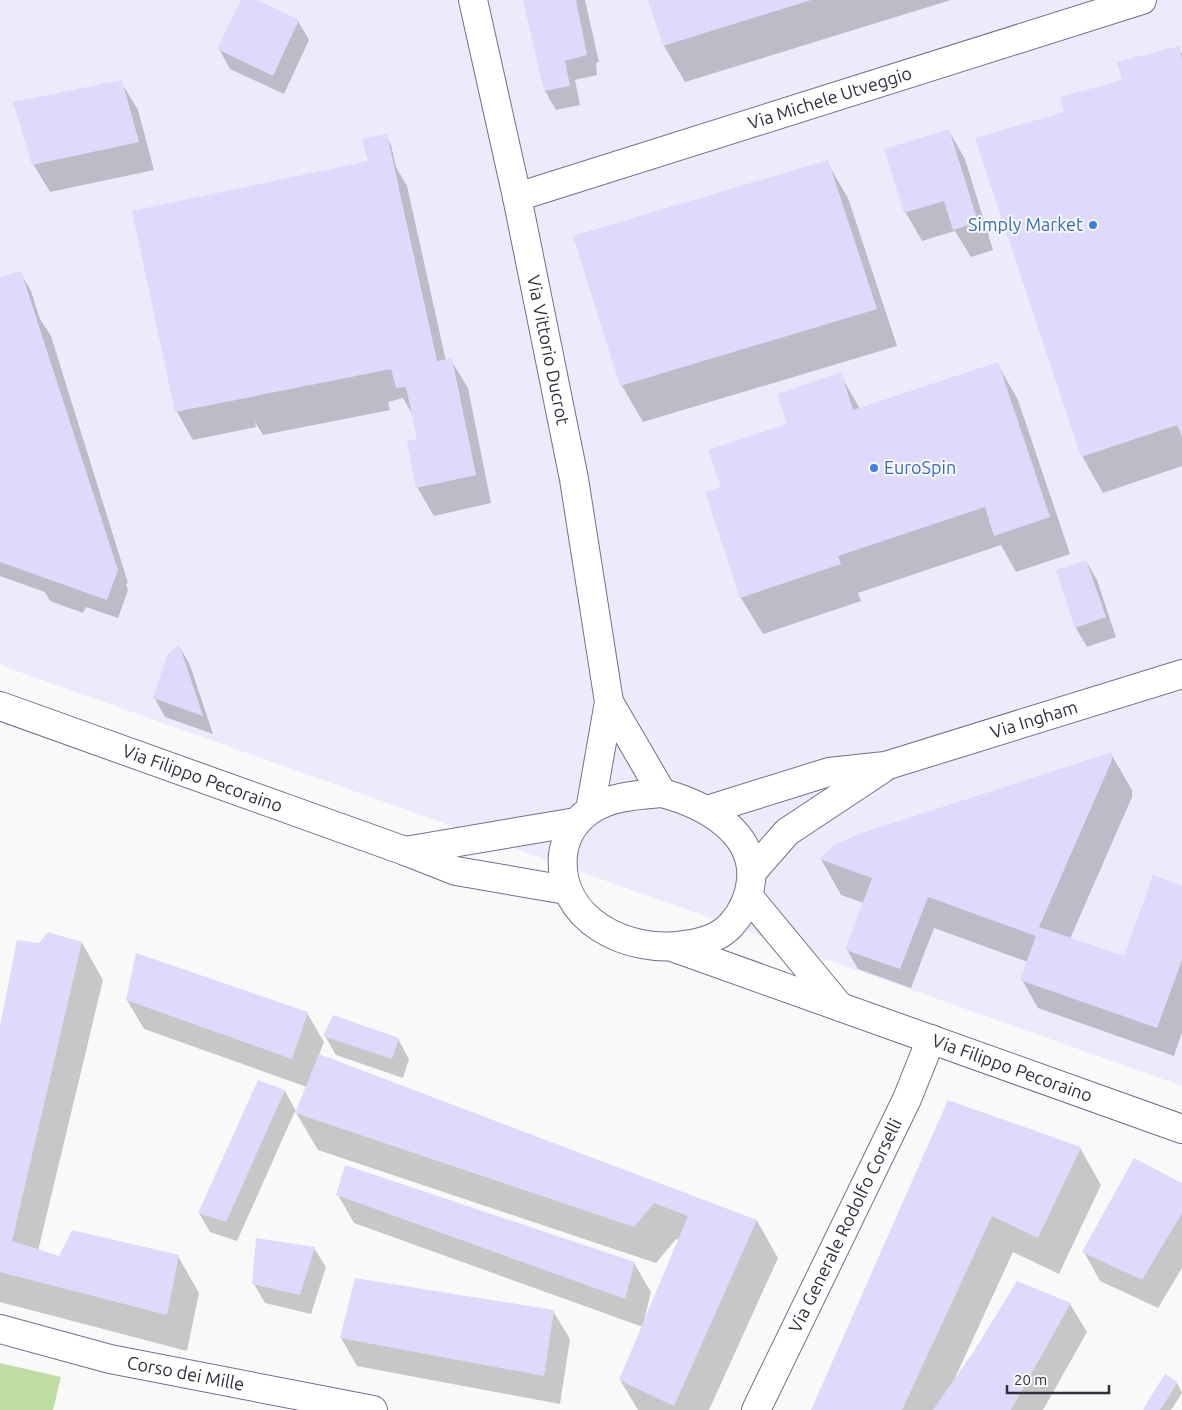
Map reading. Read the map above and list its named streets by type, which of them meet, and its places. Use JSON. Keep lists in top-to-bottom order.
{
  "streets": {
    "street": [
      "Via Michele Utveggio",
      "Via Vittorio Ducrot",
      "Via Ingham",
      "Via Filippo Pecoraino",
      "Via Generale Rodolfo Corselli",
      "Corso dei Mille"
    ]
  },
  "crossings": [
    ["Via Michele Utveggio", "Via Vittorio Ducrot"],
    ["Via Filippo Pecoraino", "Via Generale Rodolfo Corselli"]
  ],
  "places": ["Simply Market", "EuroSpin"],
  "scale_bar": "20 m"
}
